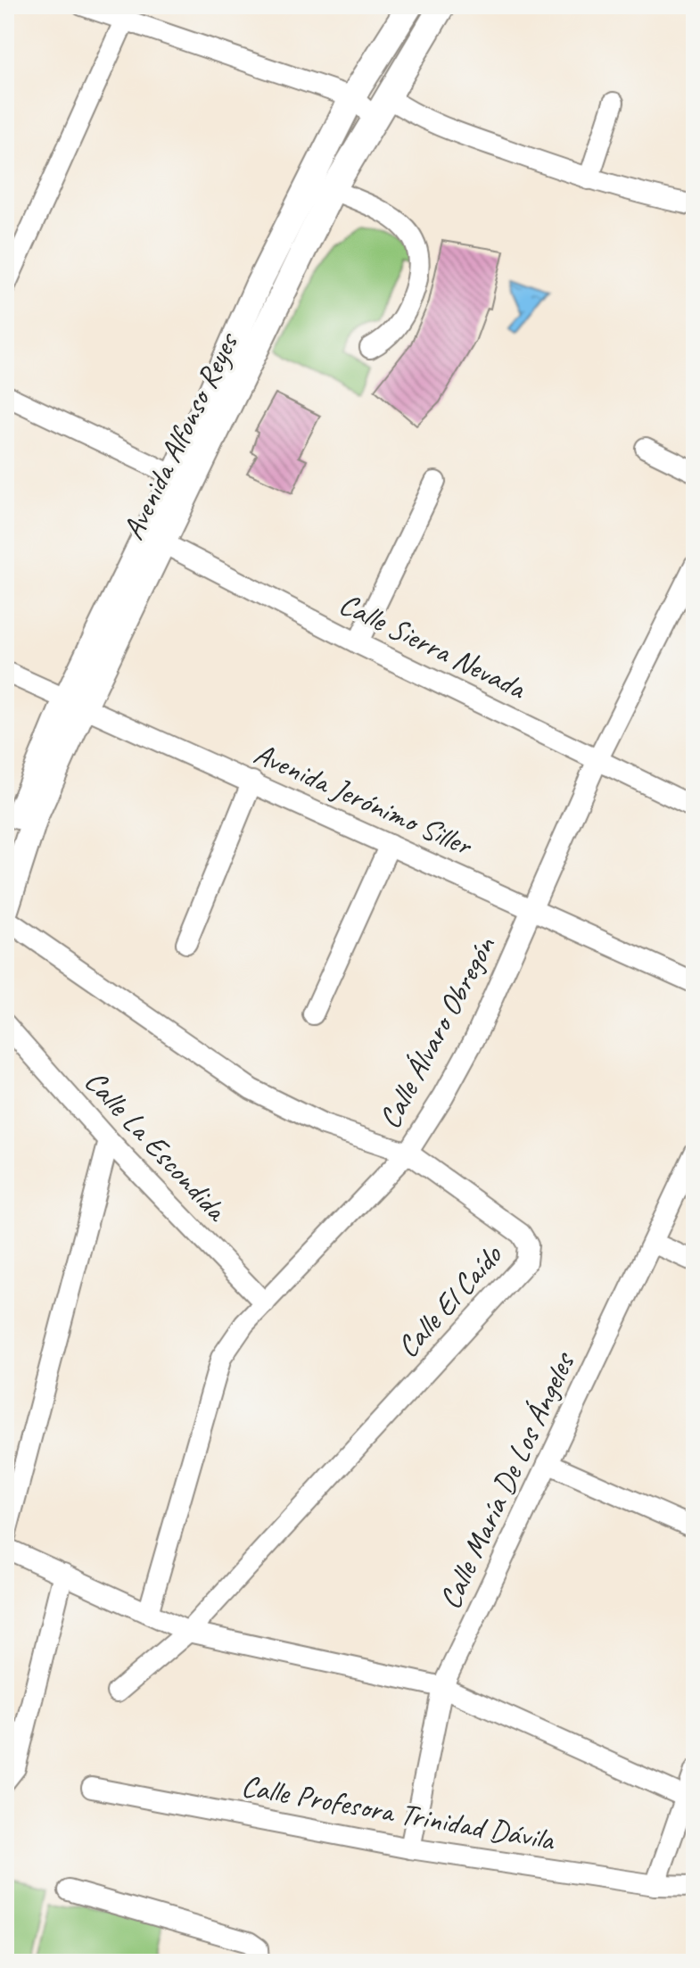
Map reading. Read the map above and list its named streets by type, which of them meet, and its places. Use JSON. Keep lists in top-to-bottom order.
{
  "streets": {
    "main road": ["Avenida Alfonso Reyes"],
    "street": [
      "Calle Sierra Nevada",
      "Avenida Jerónimo Siller",
      "Calle Álvaro Obregón",
      "Calle La Escondida",
      "Calle El Caído",
      "Calle María De Los Ángeles",
      "Calle Profesora Trinidad Dávila"
    ]
  },
  "crossings": [
    ["Avenida Alfonso Reyes", "Calle Sierra Nevada"],
    ["Avenida Alfonso Reyes", "Avenida Jerónimo Siller"],
    ["Calle Sierra Nevada", "Calle Álvaro Obregón"],
    ["Avenida Jerónimo Siller", "Calle Álvaro Obregón"],
    ["Calle Álvaro Obregón", "Calle La Escondida"],
    ["Calle Álvaro Obregón", "Calle El Caído"],
    ["Calle María De Los Ángeles", "Calle Profesora Trinidad Dávila"]
  ]
}
